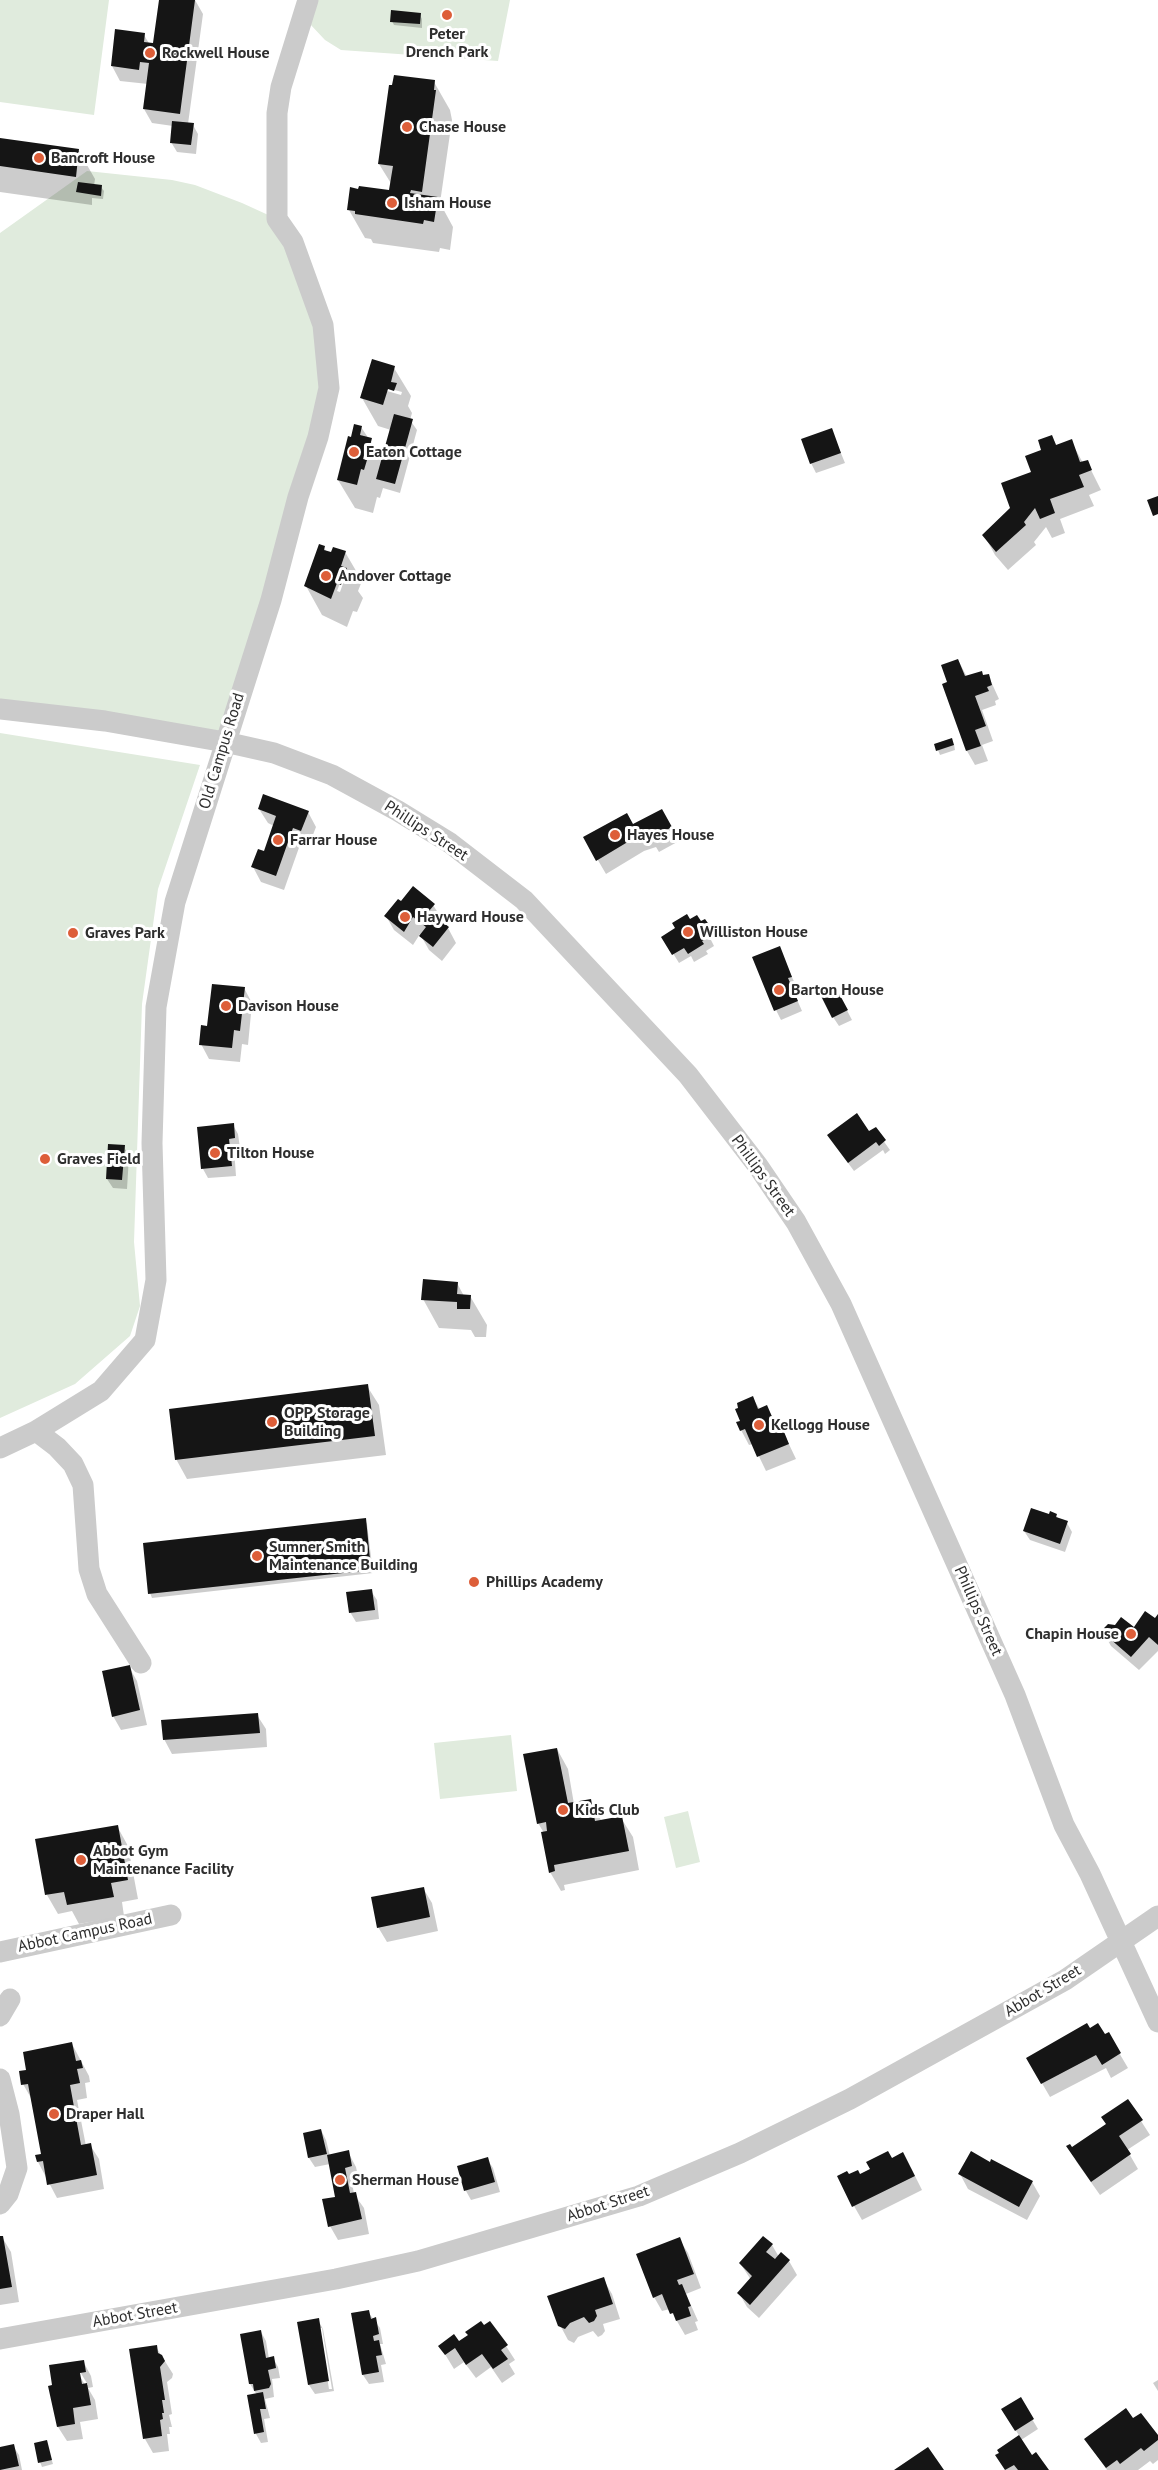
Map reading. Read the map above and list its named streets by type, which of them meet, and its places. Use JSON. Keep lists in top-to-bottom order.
{
  "streets": {
    "street": [
      "Old Campus Road",
      "Phillips Street",
      "Abbot Campus Road",
      "Abbot Street"
    ]
  },
  "crossings": [
    ["Old Campus Road", "Phillips Street"],
    ["Phillips Street", "Abbot Street"]
  ],
  "places": [
    "Peter Drench Park",
    "Rockwell House",
    "Chase House",
    "Bancroft House",
    "Isham House",
    "Eaton Cottage",
    "Andover Cottage",
    "Hayes House",
    "Farrar House",
    "Hayward House",
    "Williston House",
    "Graves Park",
    "Barton House",
    "Davison House",
    "Tilton House",
    "Graves Field",
    "OPP Storage Building",
    "Kellogg House",
    "Sumner Smith Maintenance Building",
    "Phillips Academy",
    "Chapin House",
    "Kids Club",
    "Abbot Gym Maintenance Facility",
    "Draper Hall",
    "Sherman House"
  ]
}
